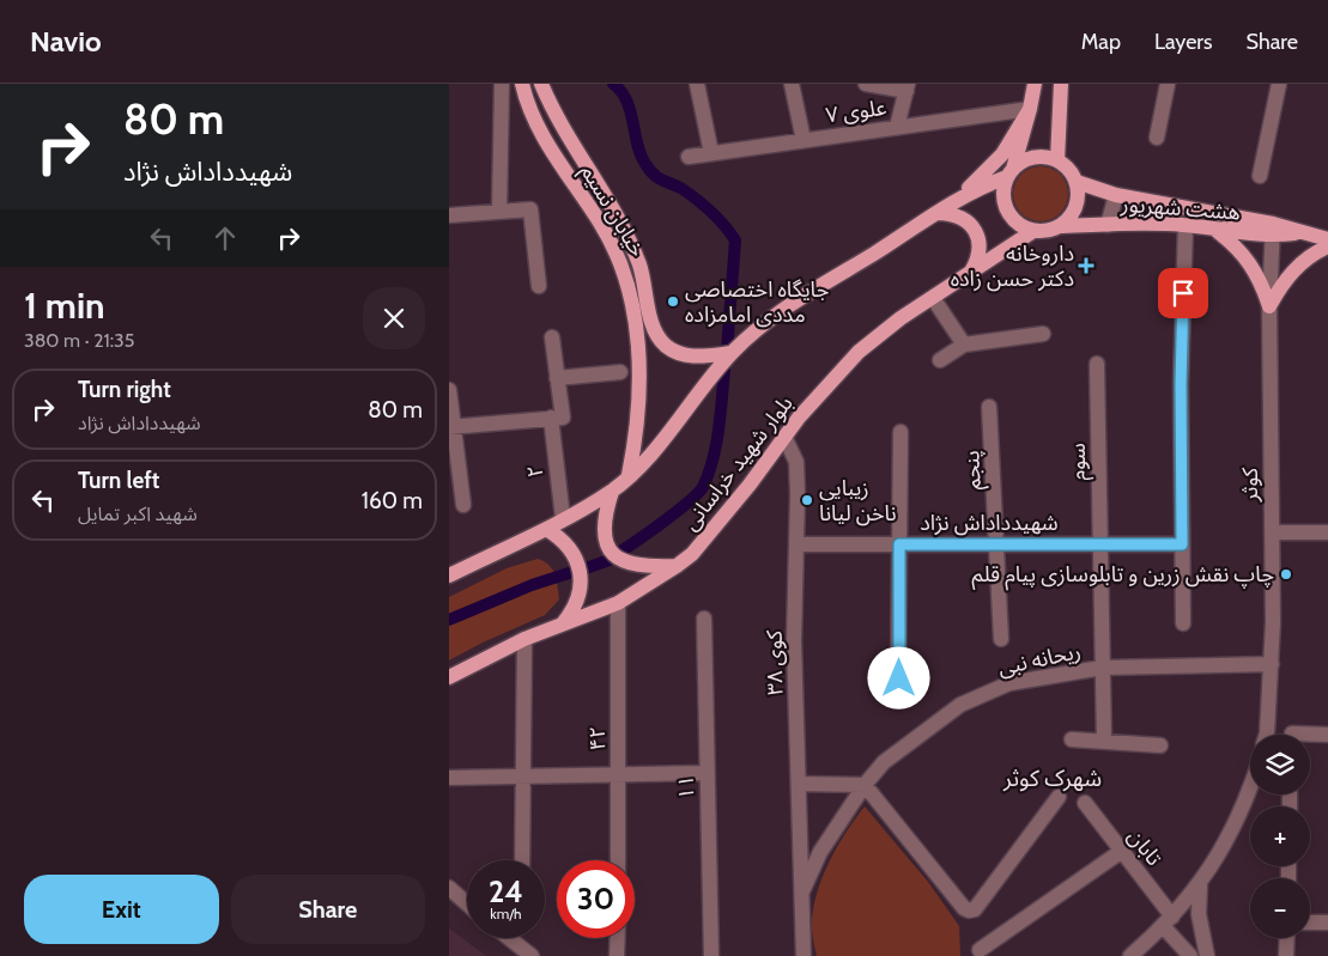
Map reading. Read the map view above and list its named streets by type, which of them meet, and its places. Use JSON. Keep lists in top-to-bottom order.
{
  "streets": {
    "main road": ["هشت شهریور", "خیابان نسیم", "بلوار شهید خراسانی"],
    "street": [
      "علوی ۷",
      "سوم",
      "پنجم",
      "۲",
      "کوثر",
      "شهیدداداش نژاد",
      "ریحانه نبی",
      "کوی ۳۸",
      "۴۲",
      "۱۱",
      "تابان"
    ]
  },
  "crossings": [
    ["هشت شهریور", "بلوار شهید خراسانی"],
    ["هشت شهریور", "کوثر"],
    ["سوم", "شهیدداداش نژاد"],
    ["سوم", "ریحانه نبی"],
    ["بلوار شهید خراسانی", "کوی ۳۸"],
    ["بلوار شهید خراسانی", "۴۲"],
    ["پنجم", "شهیدداداش نژاد"],
    ["کوثر", "ریحانه نبی"],
    ["شهیدداداش نژاد", "کوی ۳۸"],
    ["ریحانه نبی", "کوی ۳۸"]
  ],
  "districts": ["شهرک کوثر"],
  "places": {
    "health": ["داروخانه دکتر حسن زاده"],
    "other": ["جایگاه اختصاصی مددی امامزاده", "زیبایی ناخن لیانا", "چاپ نقش زرین و تابلوسازی پیام قلم"]
  },
  "page": {
    "header": "Navio",
    "nav": ["Map", "Layers", "Share"],
    "turn": ["80 m", "شهیدداداش نژاد"],
    "heading": ["1 min", "380 m · 21:35"],
    "list": [
      {
        "name": "Turn right",
        "note": "شهیدداداش نژاد",
        "value": "80 m"
      },
      {
        "name": "Turn left",
        "note": "شهید اکبر تمایل",
        "value": "160 m"
      }
    ],
    "map_buttons": ["+", "−"],
    "speed": "24 km/h",
    "limit": "30",
    "buttons": ["Exit", "Share"]
  }
}
